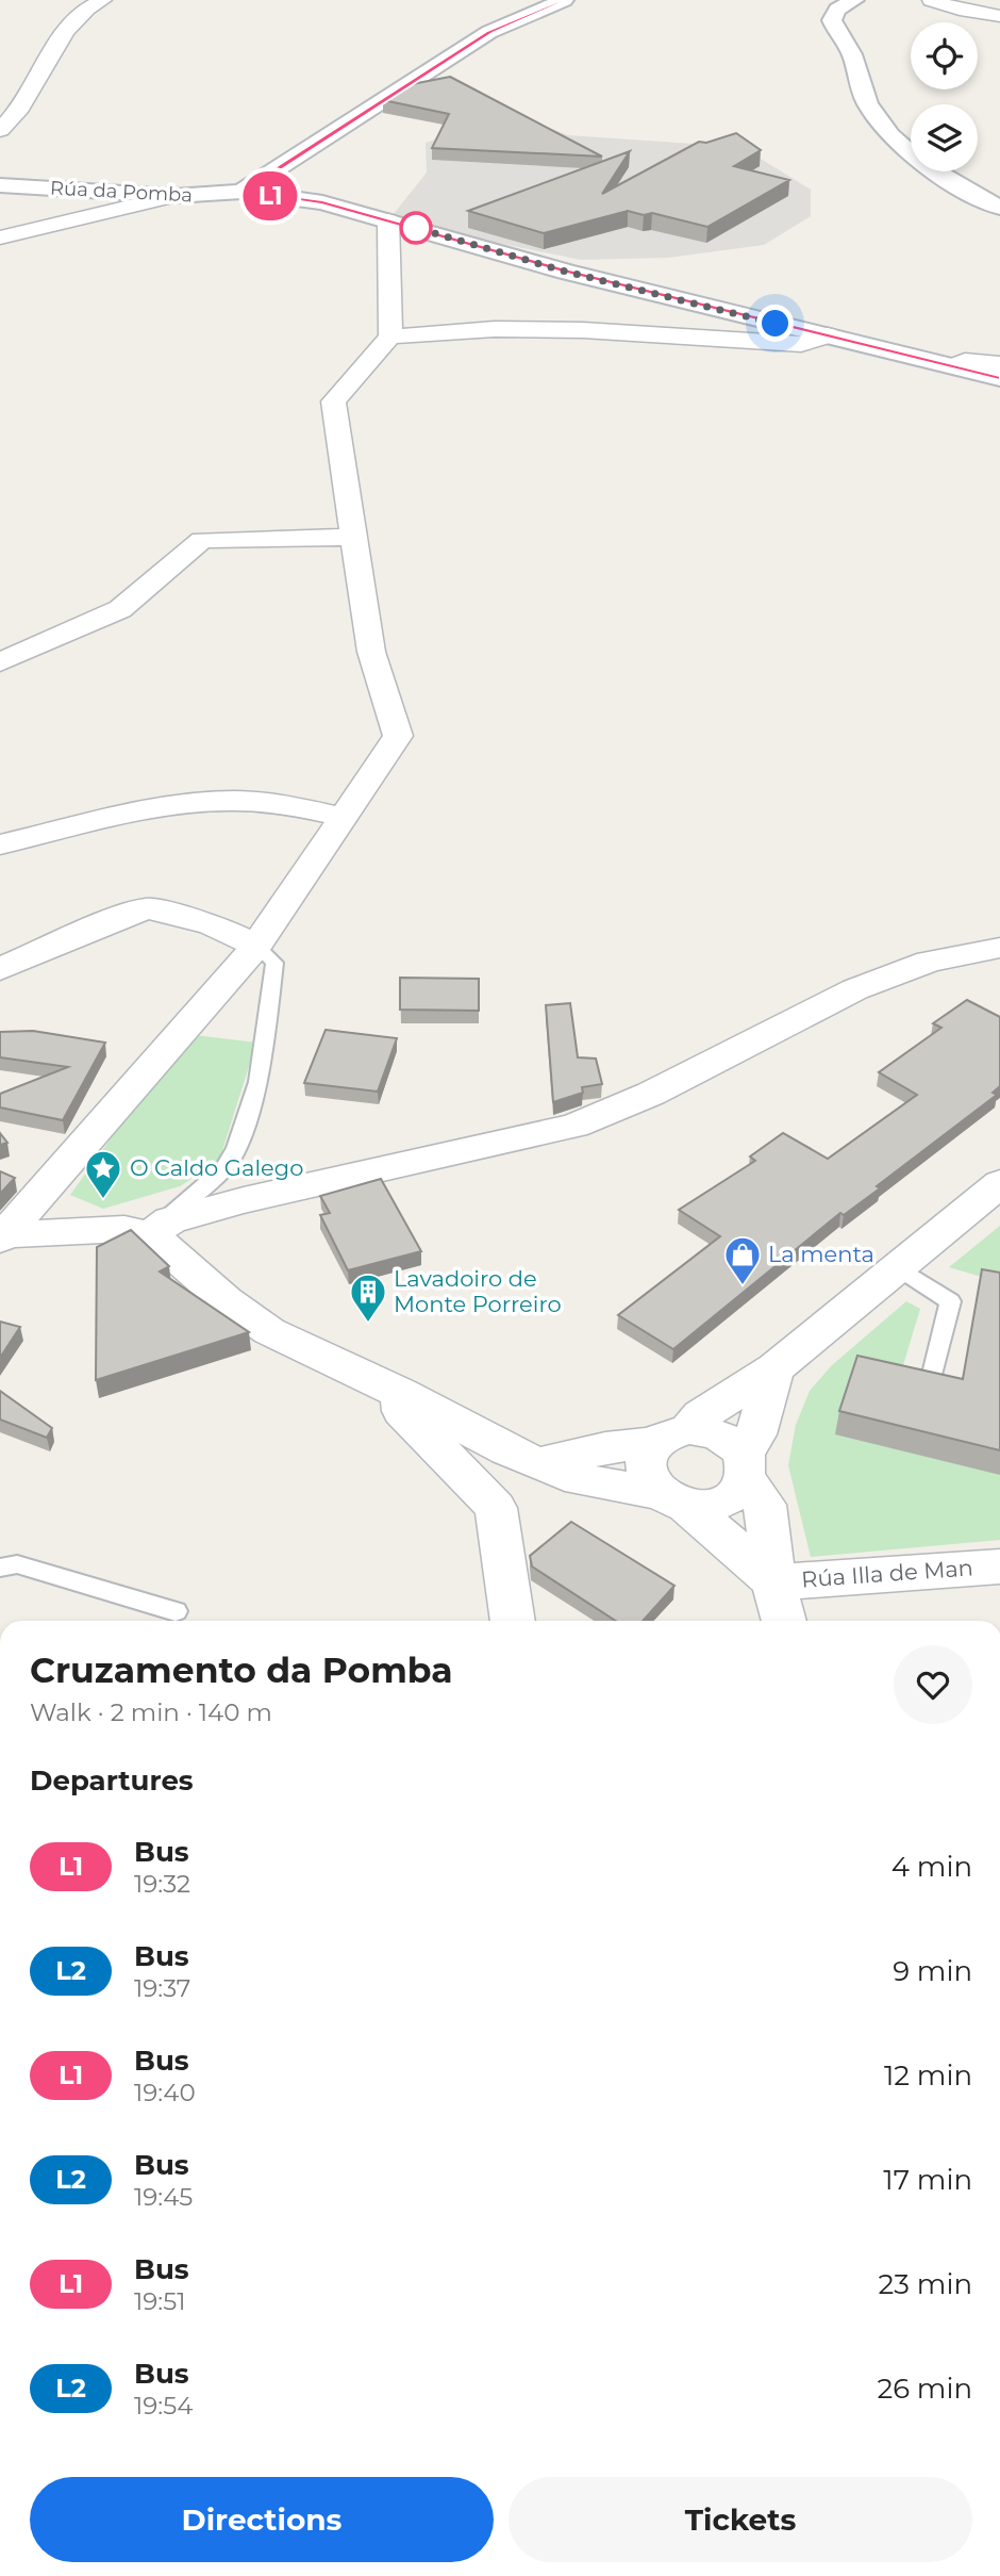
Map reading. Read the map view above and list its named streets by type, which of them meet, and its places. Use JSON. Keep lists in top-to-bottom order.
{
  "streets": {
    "street": ["Rúa da Pomba", "Rúa Illa de Man"]
  },
  "places": {
    "place": ["O Caldo Galego"],
    "shop": ["La menta"],
    "building": ["Lavadoiro de Monte Porreiro"]
  },
  "lines": ["bus line L1"],
  "page": {
    "on_map": "L1",
    "heading": [
      ["Cruzamento da Pomba", "Walk · 2 min · 140 m"],
      "Departures"
    ],
    "list": [
      {
        "mark": "L1",
        "name": "Bus",
        "note": "19:32",
        "value": "4 min"
      },
      {
        "mark": "L2",
        "name": "Bus",
        "note": "19:37",
        "value": "9 min"
      },
      {
        "mark": "L1",
        "name": "Bus",
        "note": "19:40",
        "value": "12 min"
      },
      {
        "mark": "L2",
        "name": "Bus",
        "note": "19:45",
        "value": "17 min"
      },
      {
        "mark": "L1",
        "name": "Bus",
        "note": "19:51",
        "value": "23 min"
      },
      {
        "mark": "L2",
        "name": "Bus",
        "note": "19:54",
        "value": "26 min"
      }
    ],
    "buttons": ["Directions", "Tickets"]
  }
}
